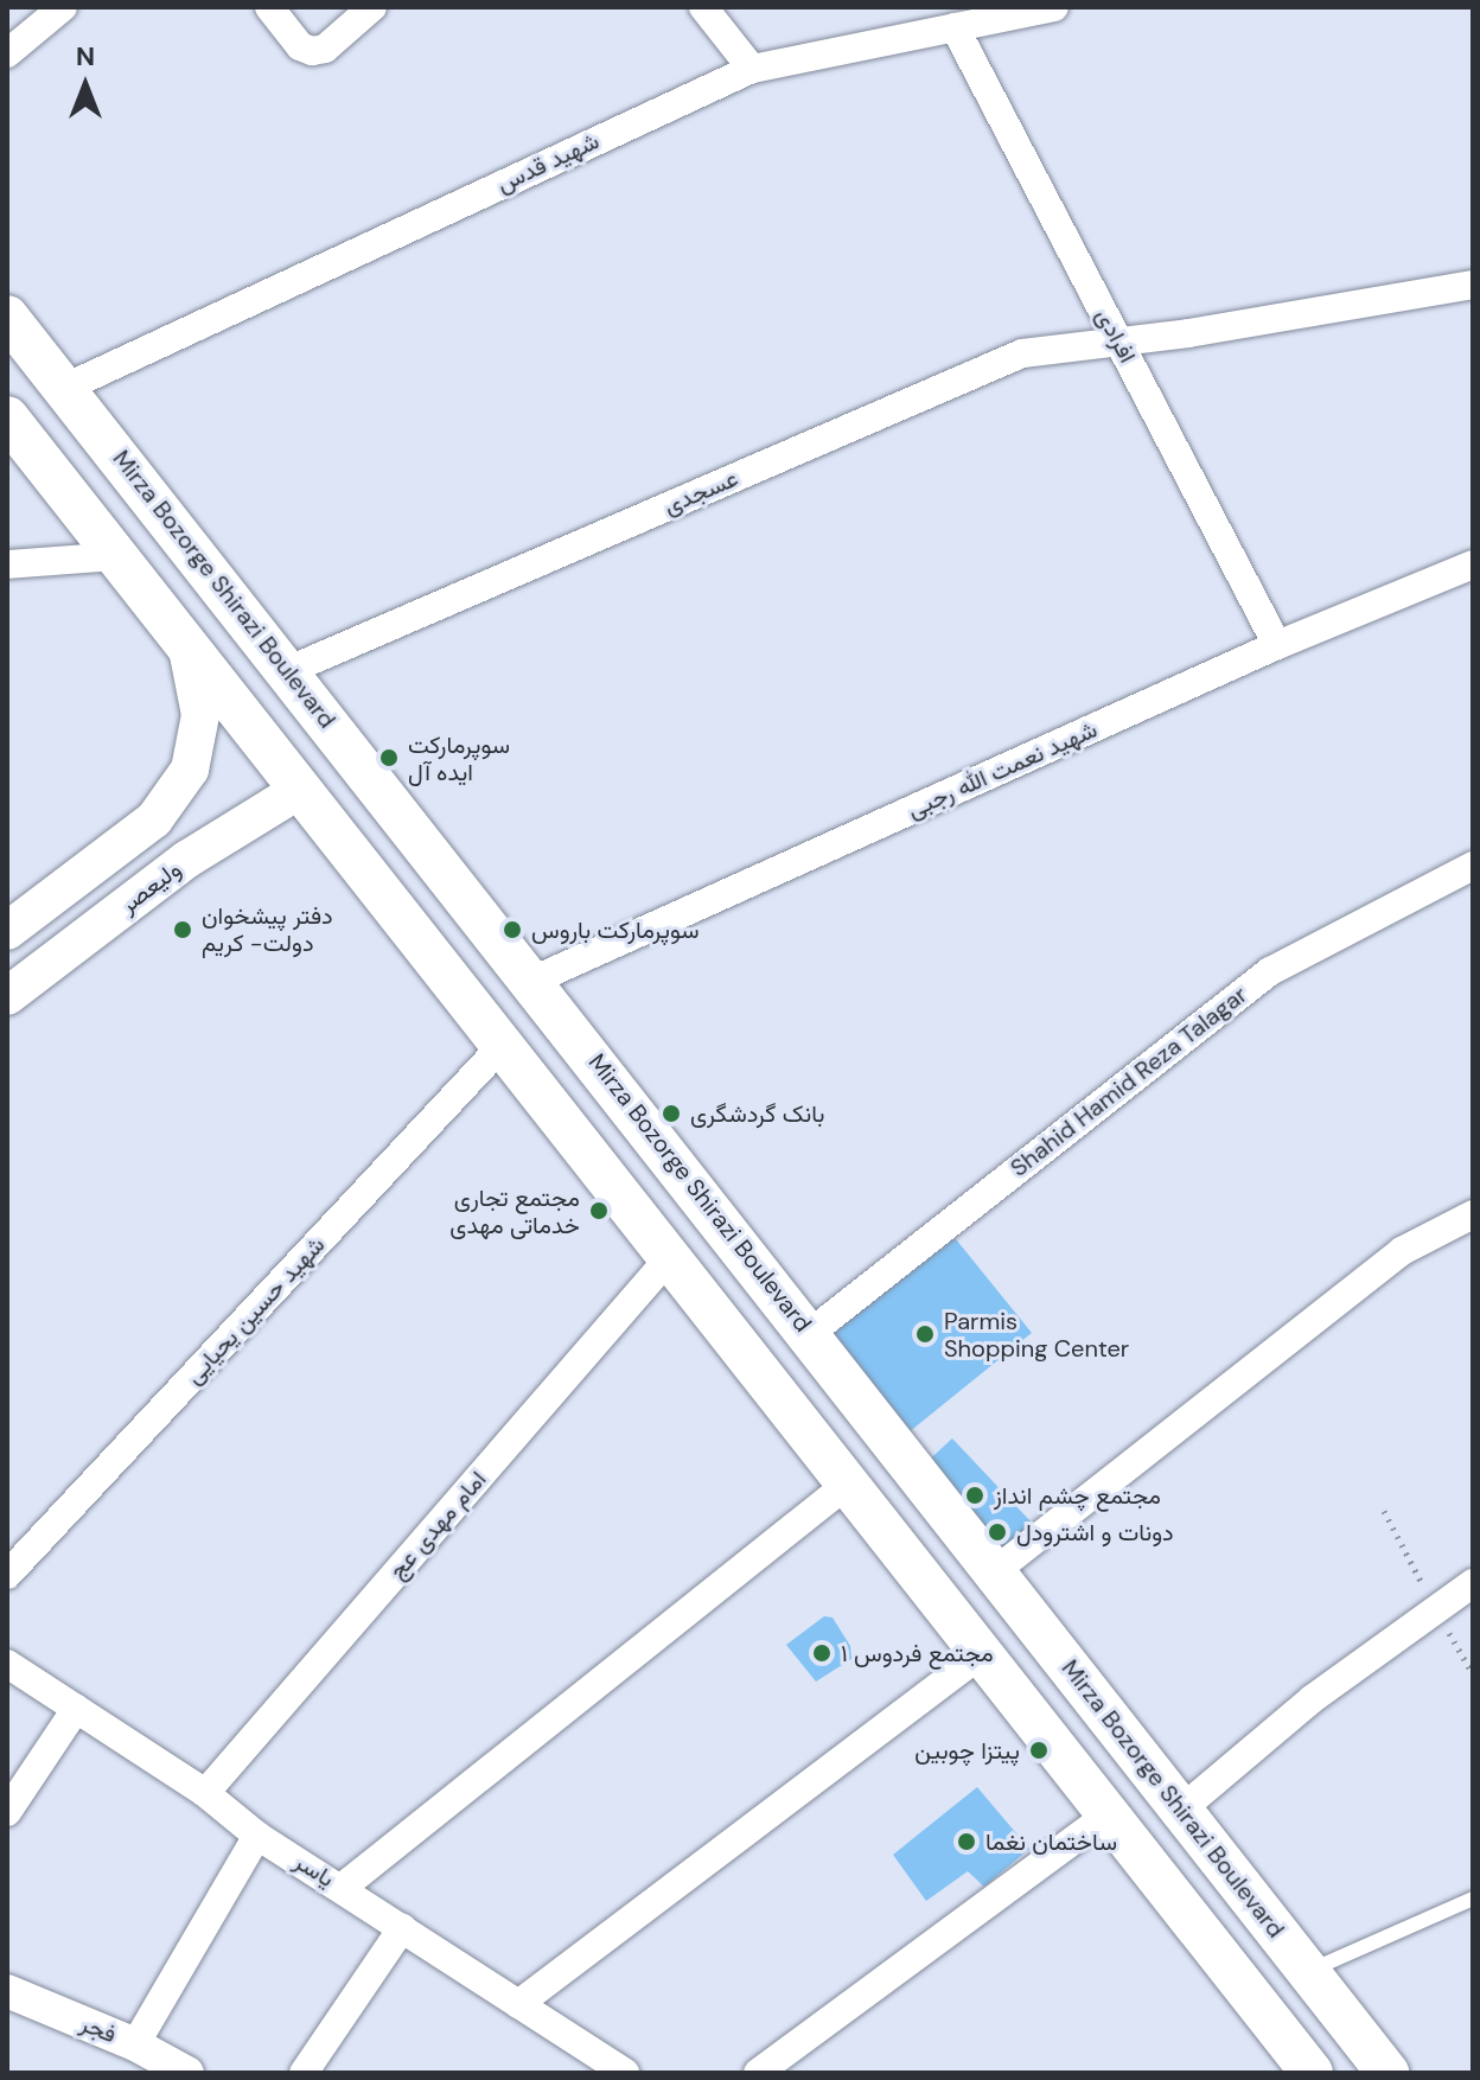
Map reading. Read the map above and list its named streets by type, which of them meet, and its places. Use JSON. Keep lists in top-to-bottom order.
{
  "streets": {
    "main road": ["Mirza Bozorge Shirazi Boulevard", "ولیعصر"],
    "street": [
      "شهید قدس",
      "افرادی",
      "عسجدی",
      "شهید نعمت الله رجبی",
      "Shahid Hamid Reza Talagar",
      "شهید حسین یحیایی",
      "امام مهدی عج",
      "یاسر",
      "فجر"
    ]
  },
  "crossings": [
    ["شهید قدس", "افرادی"],
    ["شهید قدس", "Mirza Bozorge Shirazi Boulevard"],
    ["افرادی", "عسجدی"],
    ["افرادی", "شهید نعمت الله رجبی"],
    ["عسجدی", "Mirza Bozorge Shirazi Boulevard"],
    ["Mirza Bozorge Shirazi Boulevard", "شهید نعمت الله رجبی"],
    ["Mirza Bozorge Shirazi Boulevard", "Shahid Hamid Reza Talagar"],
    ["امام مهدی عج", "یاسر"]
  ],
  "places": [
    "سوپرمارکت ایده آل",
    "دفتر پیشخوان دولت- کریم",
    "سوپرمارکت باروس",
    "بانک گردشگری",
    "مجتمع تجاری خدماتی مهدی",
    "Parmis Shopping Center",
    "مجتمع چشم انداز",
    "دونات و اشترودل",
    "مجتمع فردوس ۱",
    "پیتزا چوبین",
    "ساختمان نغما"
  ],
  "north": "top"
}
